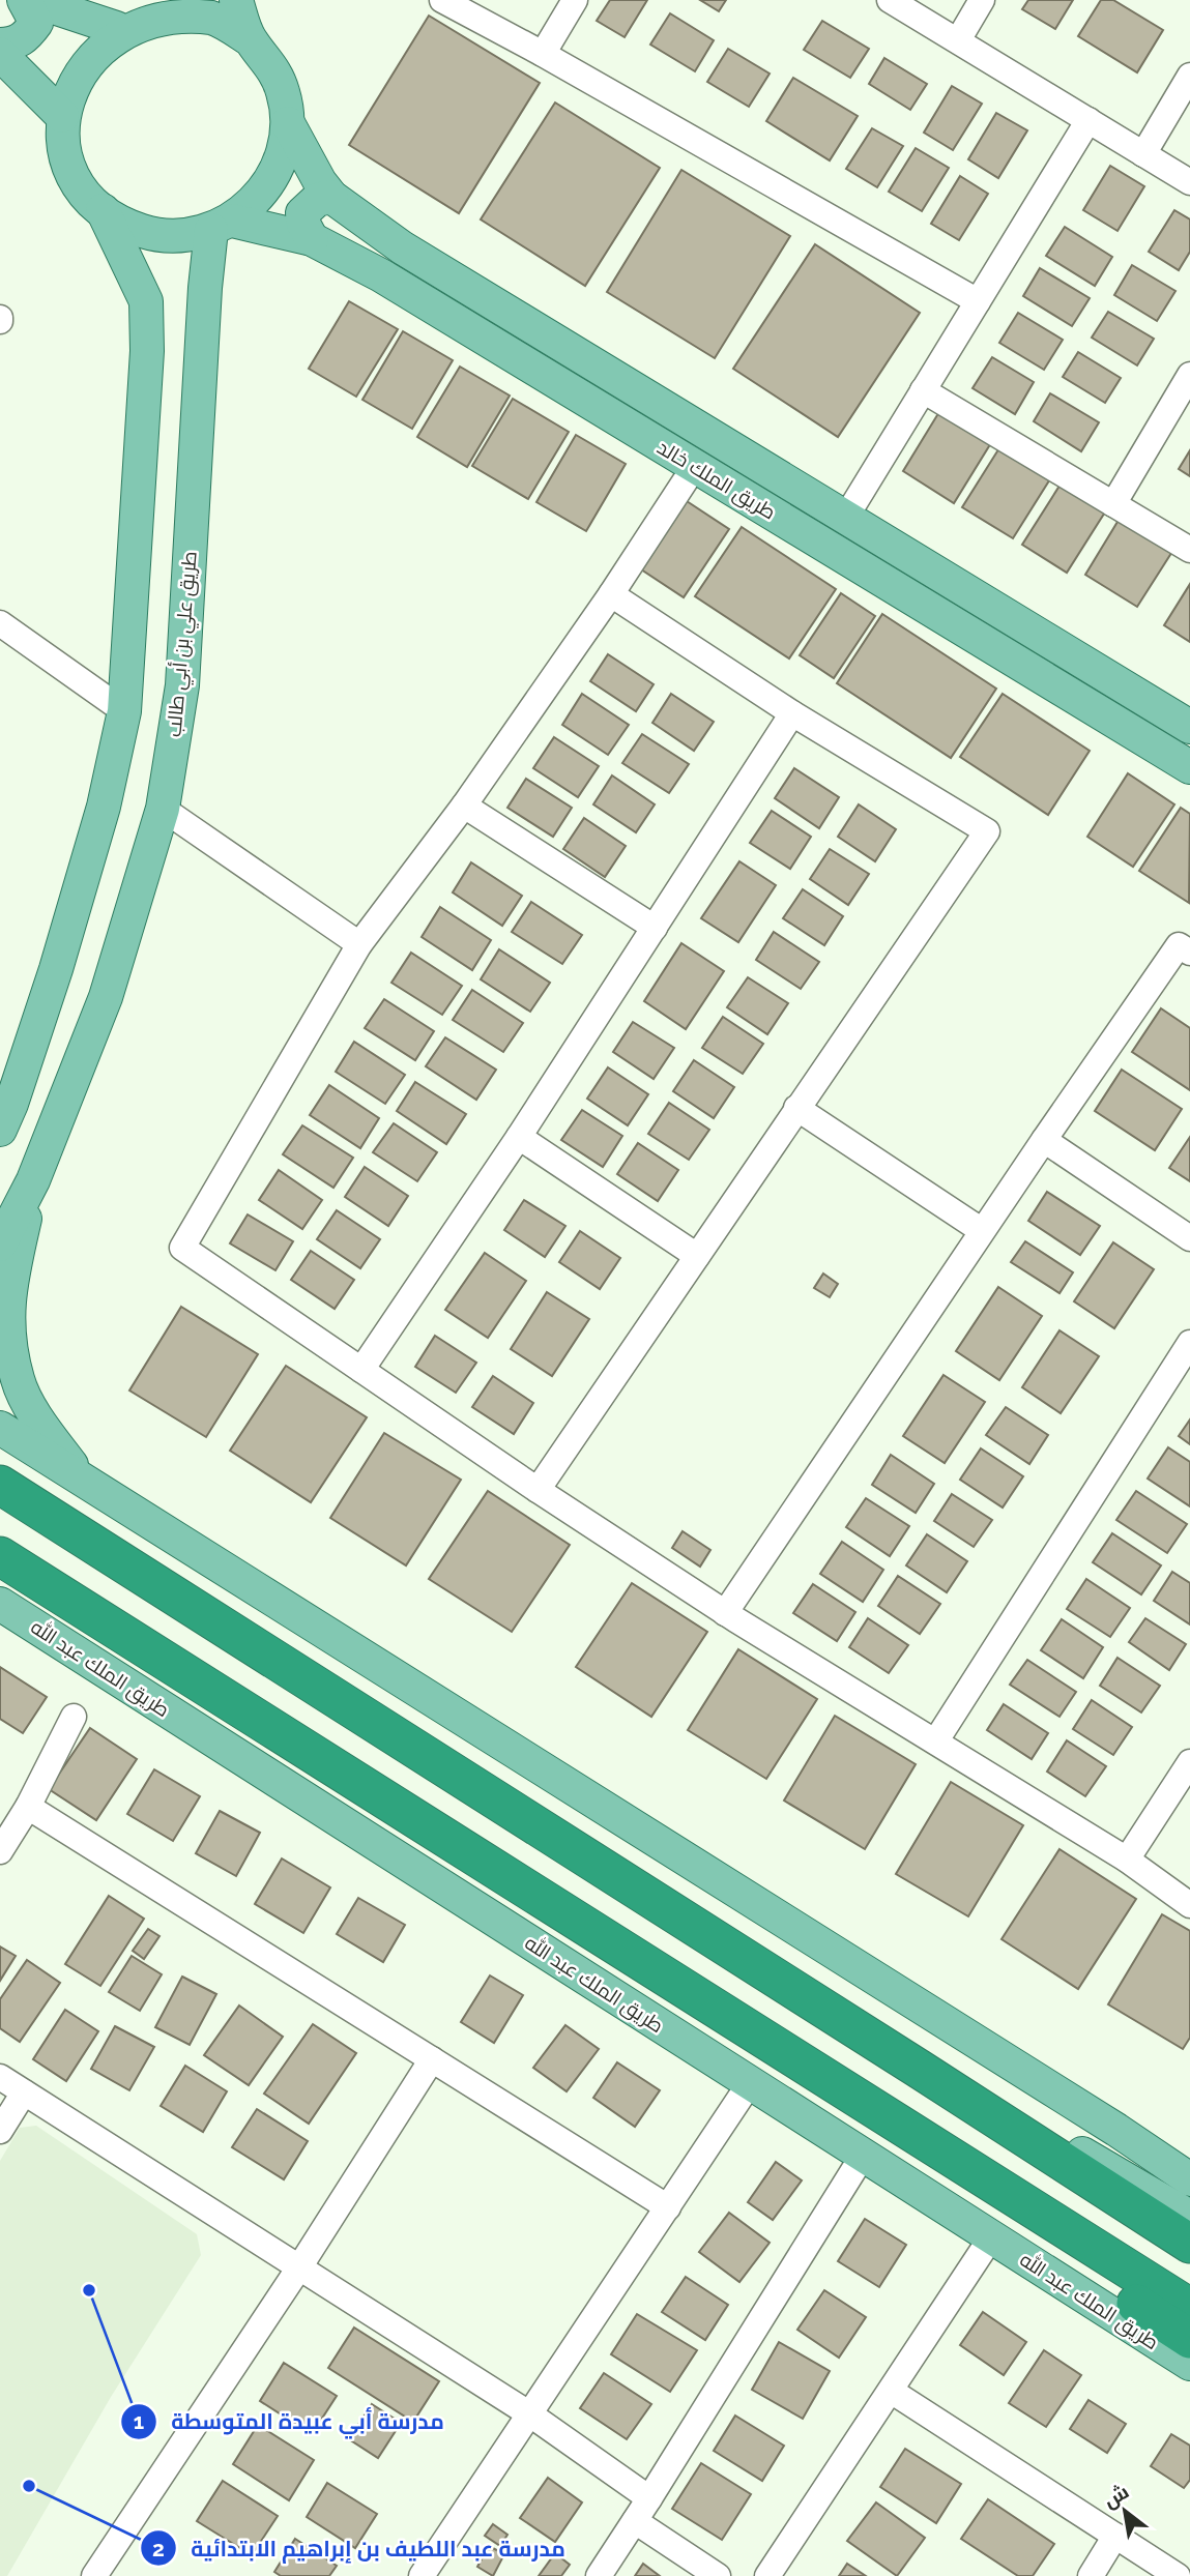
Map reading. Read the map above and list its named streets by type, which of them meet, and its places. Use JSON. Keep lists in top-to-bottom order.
{
  "streets": {
    "highway": ["طريق الملك عبد الله"],
    "main road": ["طريق الملك خالد", "طريق علي بن أبي طالب"]
  },
  "crossings": [
    ["طريق الملك خالد", "طريق علي بن أبي طالب"]
  ],
  "places": ["مدرسة أبي عبيدة المتوسطة", "مدرسة عبد اللطيف بن إبراهيم الابتدائية"],
  "north": "top left"
}
